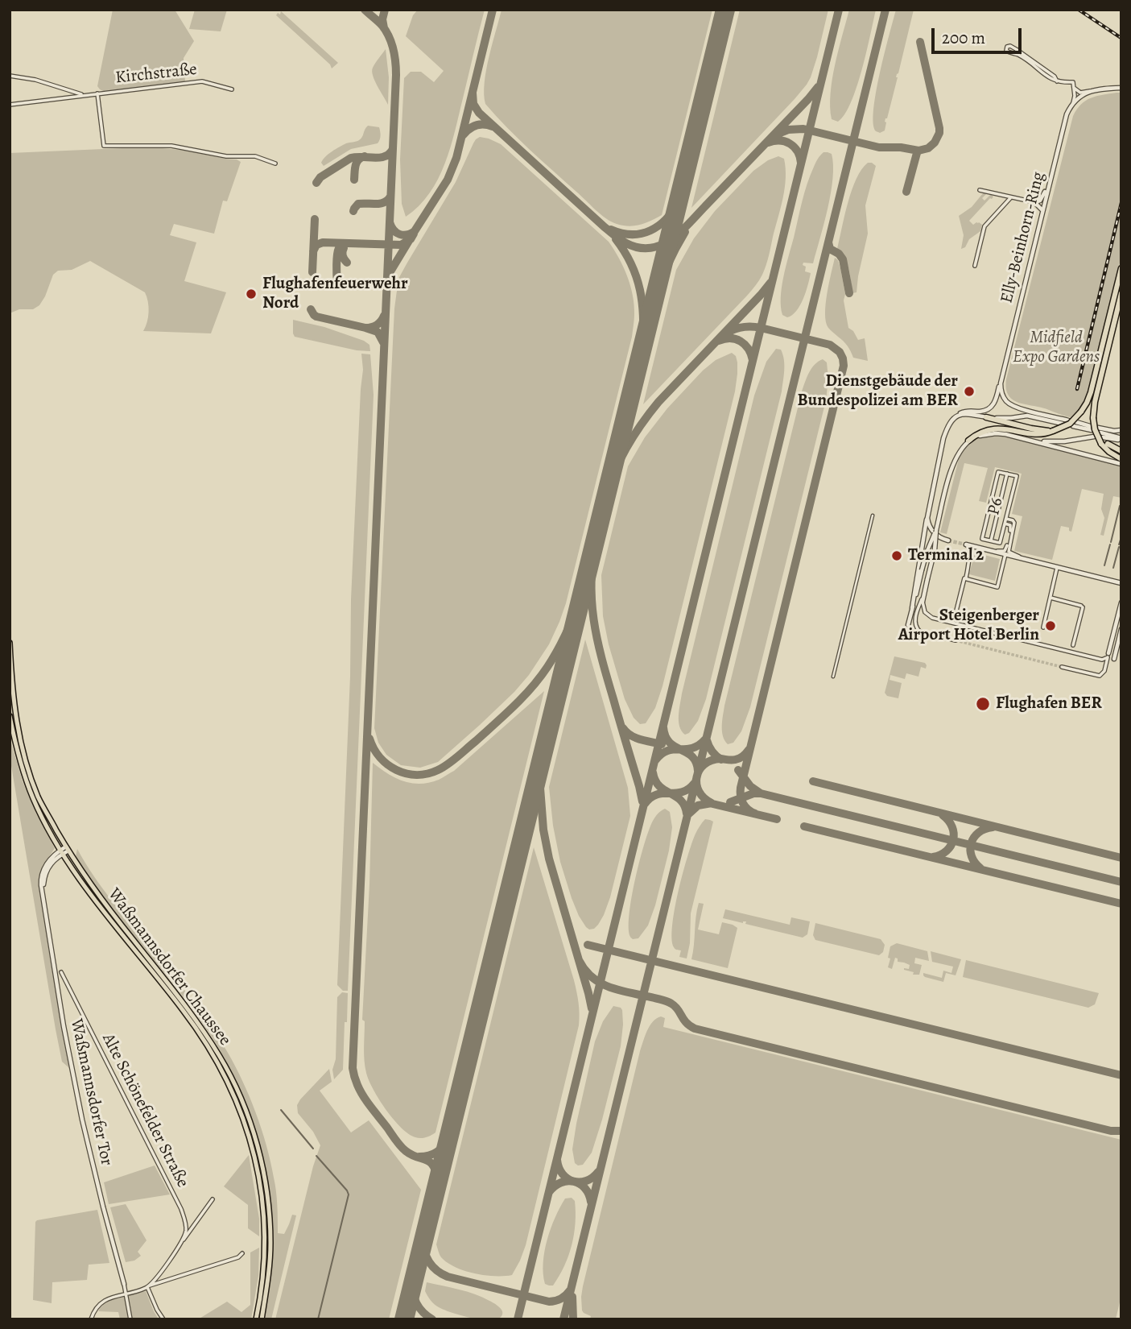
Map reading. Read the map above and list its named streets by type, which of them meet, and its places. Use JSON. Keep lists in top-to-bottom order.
{
  "streets": {
    "main road": ["Waßmannsdorfer Chaussee"],
    "street": [
      "Kirchstraße",
      "Elly-Beinhorn-Ring",
      "P6",
      "Waßmannsdorfer Tor",
      "Alte Schönefelder Straße"
    ]
  },
  "crossings": [
    ["Waßmannsdorfer Chaussee", "Waßmannsdorfer Tor"]
  ],
  "parks": ["Midfield Expo Gardens"],
  "places": [
    "Flughafenfeuerwehr Nord",
    "Dienstgebäude der Bundespolizei am BER",
    "Terminal 2",
    "Steigenberger Airport Hotel Berlin",
    "Flughafen BER"
  ],
  "scale_bar": "200 m"
}
